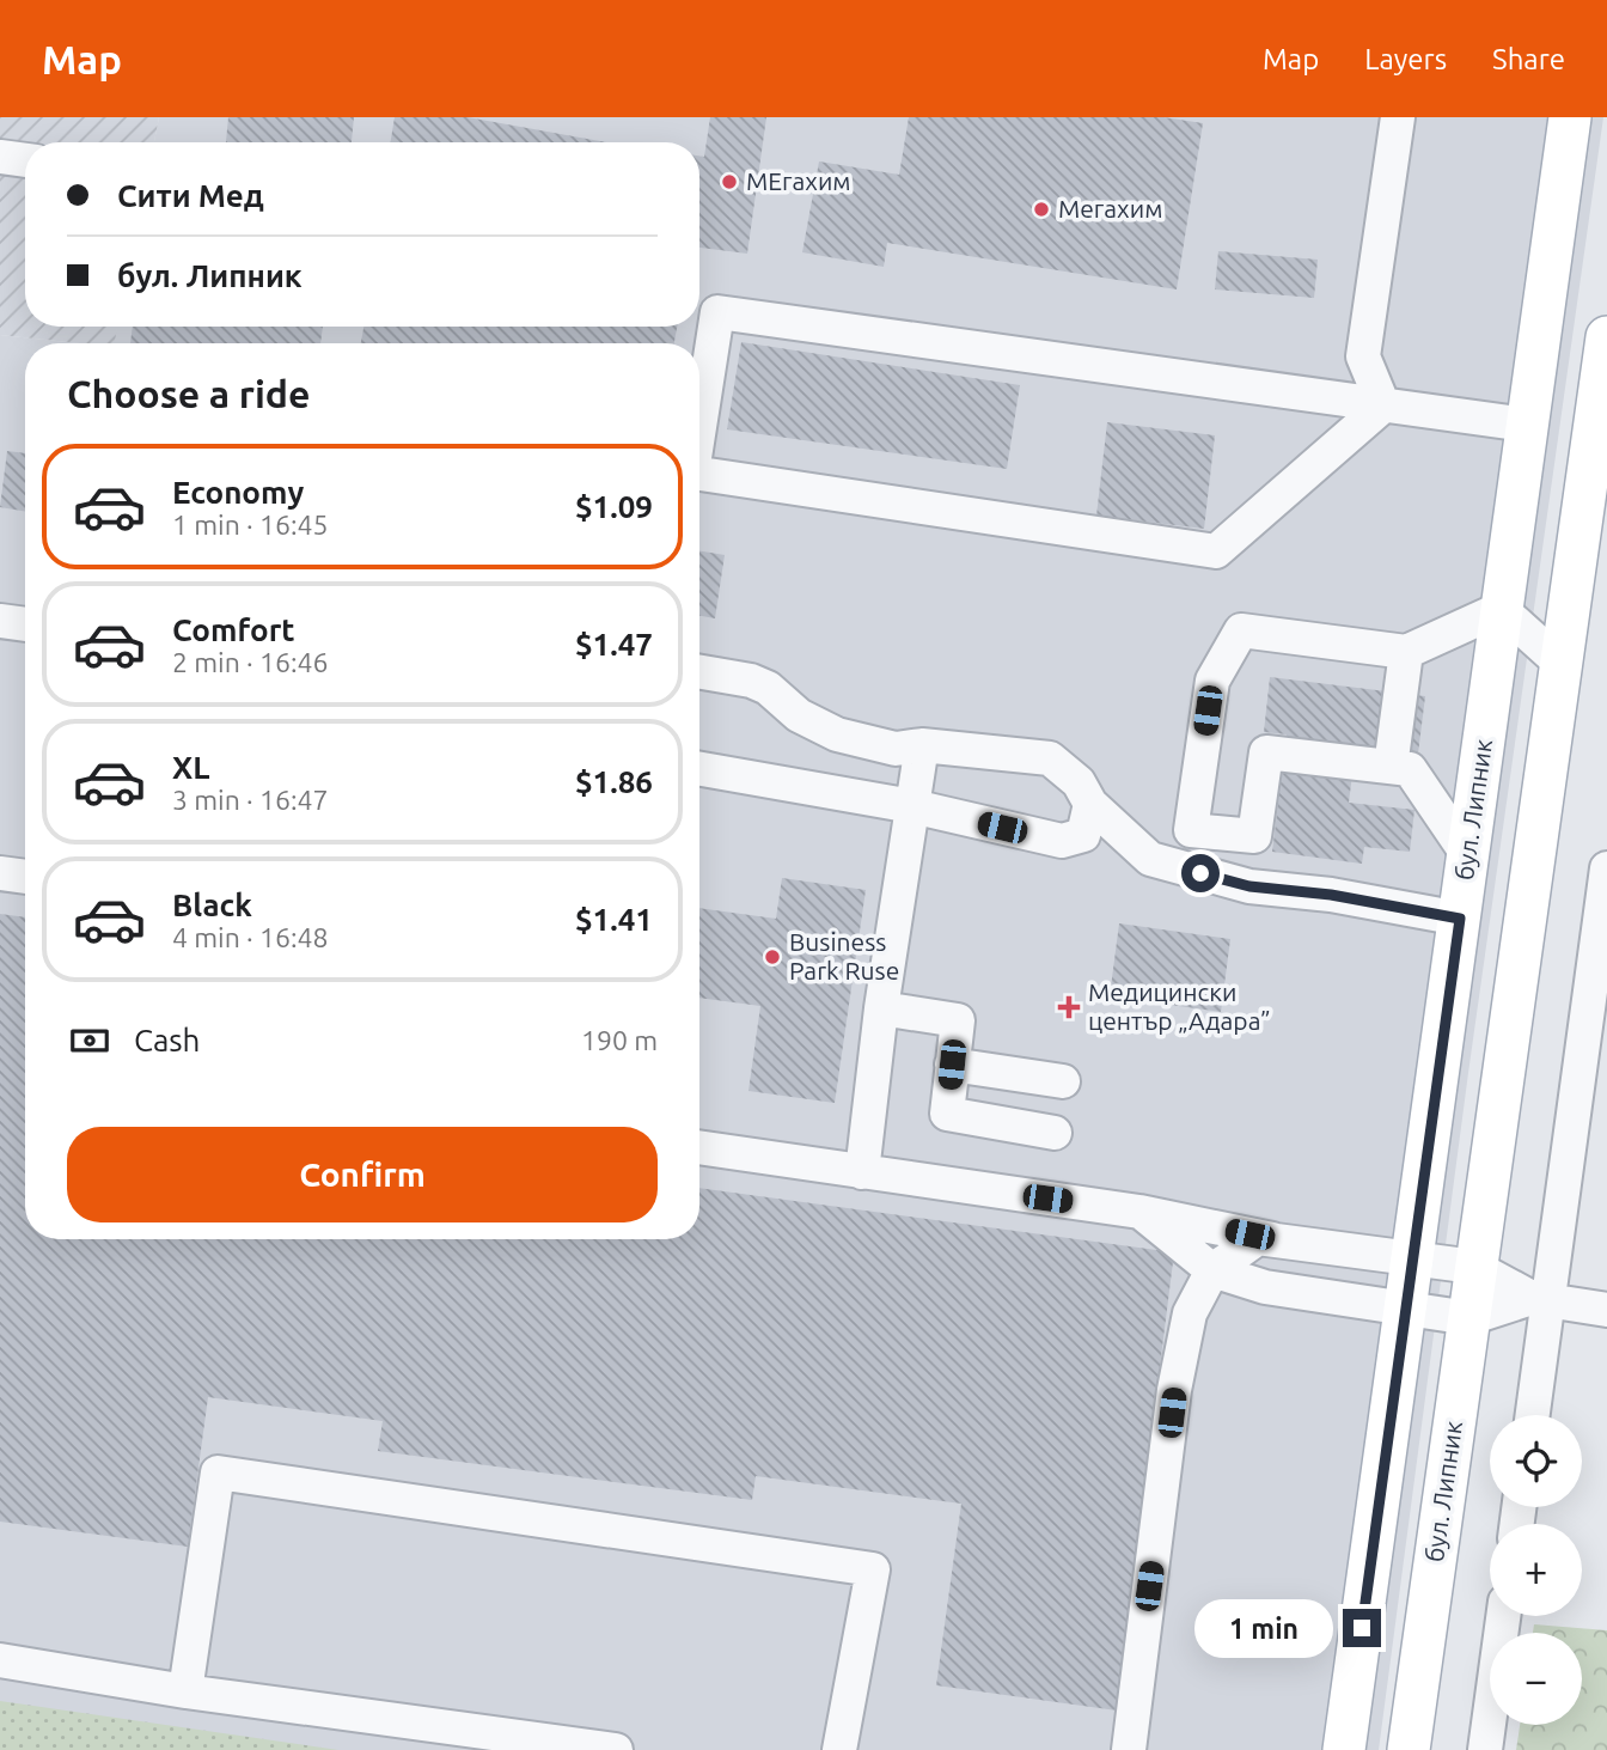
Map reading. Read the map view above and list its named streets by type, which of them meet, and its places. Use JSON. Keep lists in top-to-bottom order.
{
  "streets": {
    "main road": ["бул. Липник"]
  },
  "places": {
    "other": ["МЕгахим", "Мегахим", "Business Park Ruse"],
    "health": ["Медицински център „Адара”"]
  },
  "page": {
    "header": "Map",
    "nav": ["Map", "Layers", "Share"],
    "banner": ["Сити Мед", "бул. Липник"],
    "heading": "Choose a ride",
    "list": [
      {
        "name": "Economy",
        "note": "1 min · 16:45",
        "value": "$1.09"
      },
      {
        "name": "Comfort",
        "note": "2 min · 16:46",
        "value": "$1.47"
      },
      {
        "name": "XL",
        "note": "3 min · 16:47",
        "value": "$1.86"
      },
      {
        "name": "Black",
        "note": "4 min · 16:48",
        "value": "$1.41"
      }
    ],
    "pay": ["Cash", "190 m"],
    "buttons": "Confirm",
    "map_buttons": ["+", "−"],
    "bubble": "1 min"
  }
}
